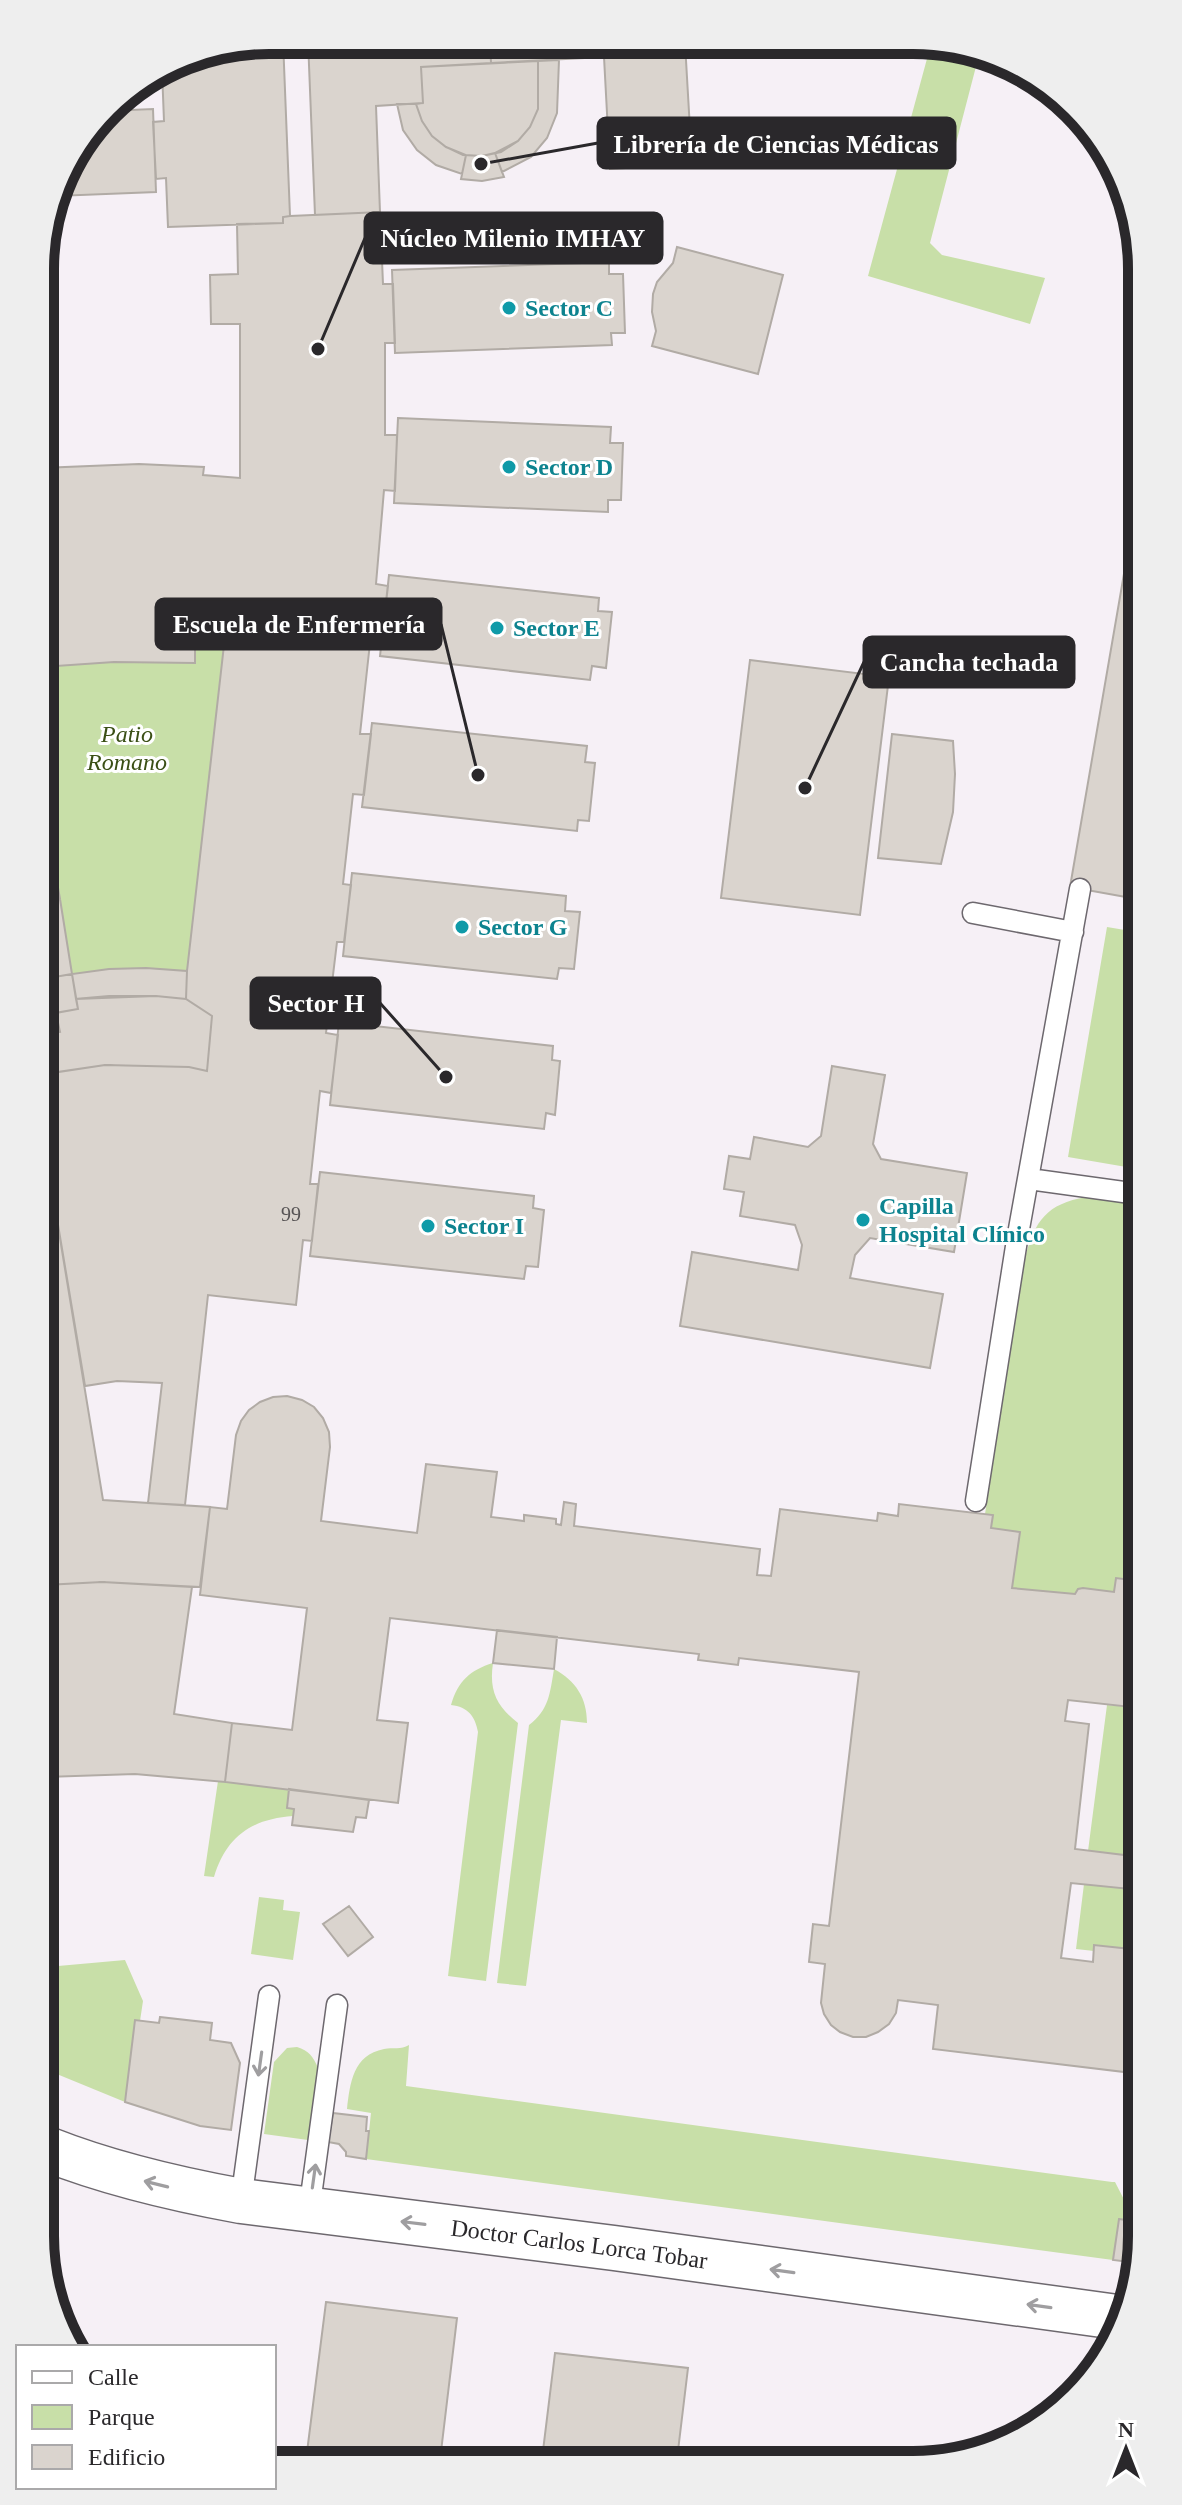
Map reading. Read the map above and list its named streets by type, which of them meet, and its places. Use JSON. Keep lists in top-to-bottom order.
{
  "streets": {
    "main road": ["Doctor Carlos Lorca Tobar"]
  },
  "one_way": ["Doctor Carlos Lorca Tobar"],
  "parks": ["Patio Romano"],
  "places": [
    "Librería de Ciencias Médicas",
    "Sector C",
    "Núcleo Milenio IMHAY",
    "Sector D",
    "Sector E",
    "Escuela de Enfermería",
    "Cancha techada",
    "Sector G",
    "Sector H",
    "Capilla Hospital Clínico",
    "Sector I"
  ],
  "house_numbers": ["99"],
  "legend": ["Calle", "Parque", "Edificio"],
  "north": "top"
}
